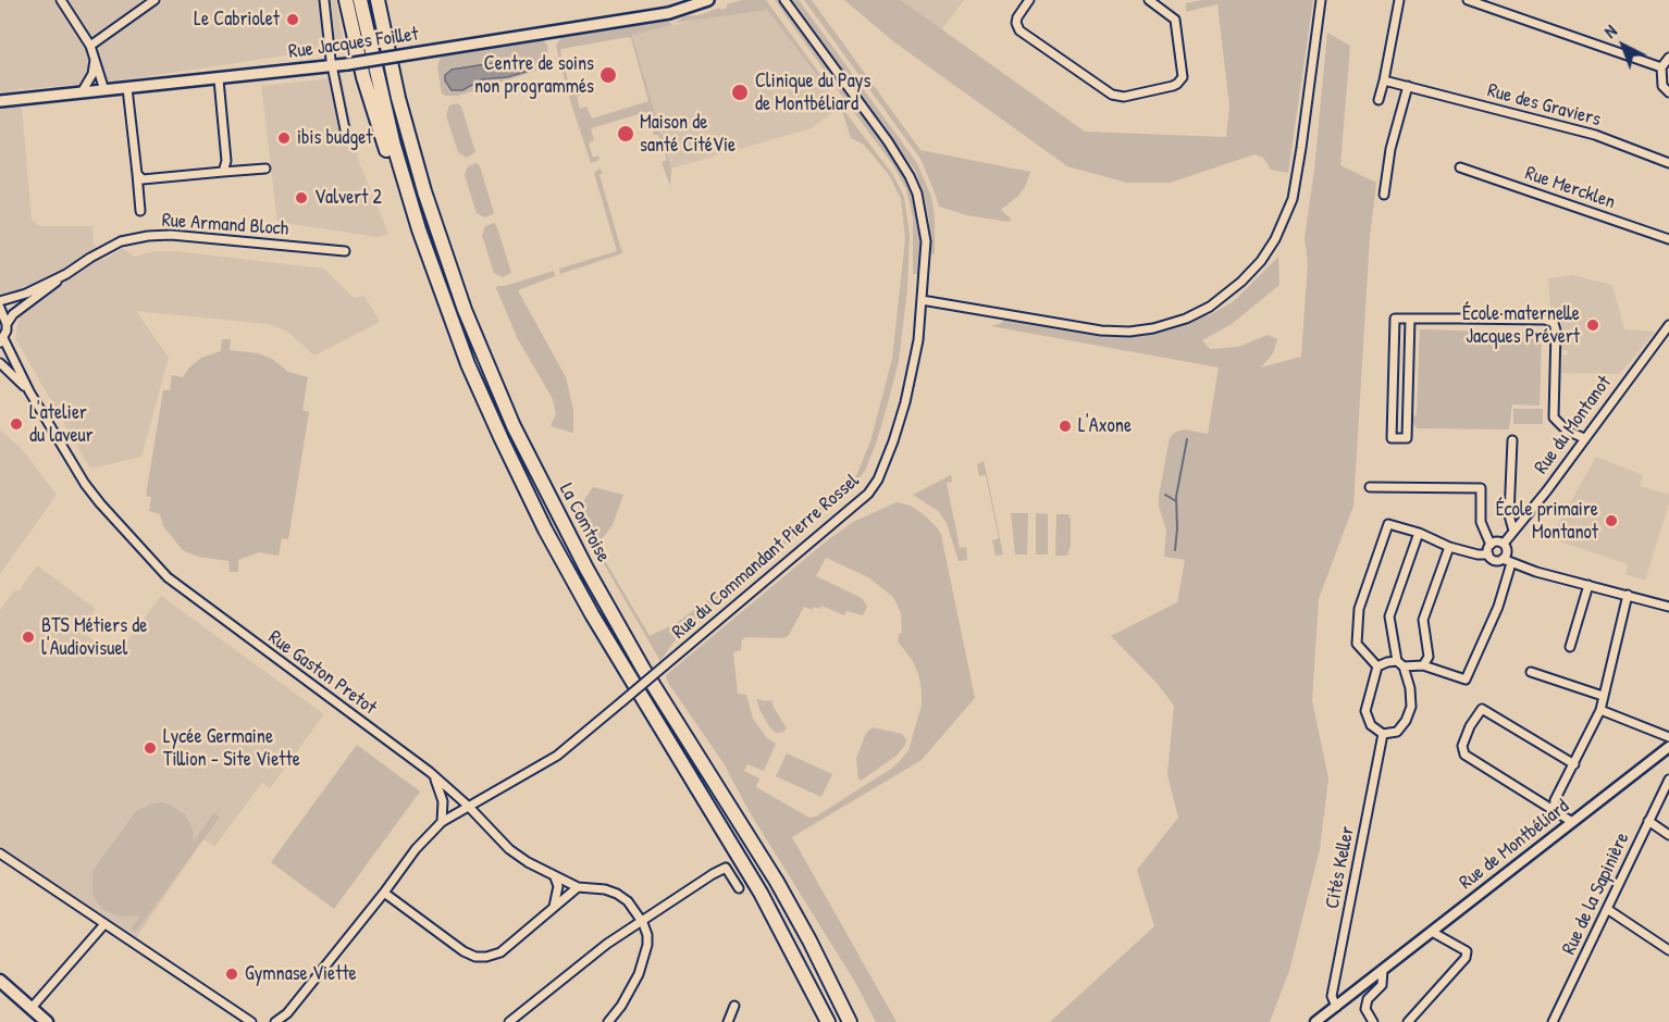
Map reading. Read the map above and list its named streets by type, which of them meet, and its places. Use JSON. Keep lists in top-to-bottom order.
{
  "streets": {
    "highway": ["La Comtoise"],
    "main road": ["Rue Jacques Foillet"],
    "street": [
      "Rue des Graviers",
      "Rue Mercklen",
      "Rue Armand Bloch",
      "Rue du Montanot",
      "Rue du Commandant Pierre Rossel",
      "Rue Gaston Pretot",
      "Rue de Montbéliard",
      "Cités Keller",
      "Rue de la Sapinière"
    ]
  },
  "crossings": [
    ["Rue du Commandant Pierre Rossel", "Rue Gaston Pretot"],
    ["Rue de Montbéliard", "Cités Keller"]
  ],
  "places": [
    "Le Cabriolet",
    "Centre de soins non programmés",
    "Clinique du Pays de Montbéliard",
    "Maison de santé CitéVie",
    "ibis budget",
    "Valvert 2",
    "École maternelle Jacques Prévert",
    "L'atelier du laveur",
    "L'Axone",
    "École primaire Montanot",
    "BTS Métiers de l'Audiovisuel",
    "Lycée Germaine Tillion - Site Viette",
    "Gymnase Viette"
  ],
  "north": "top left"
}
